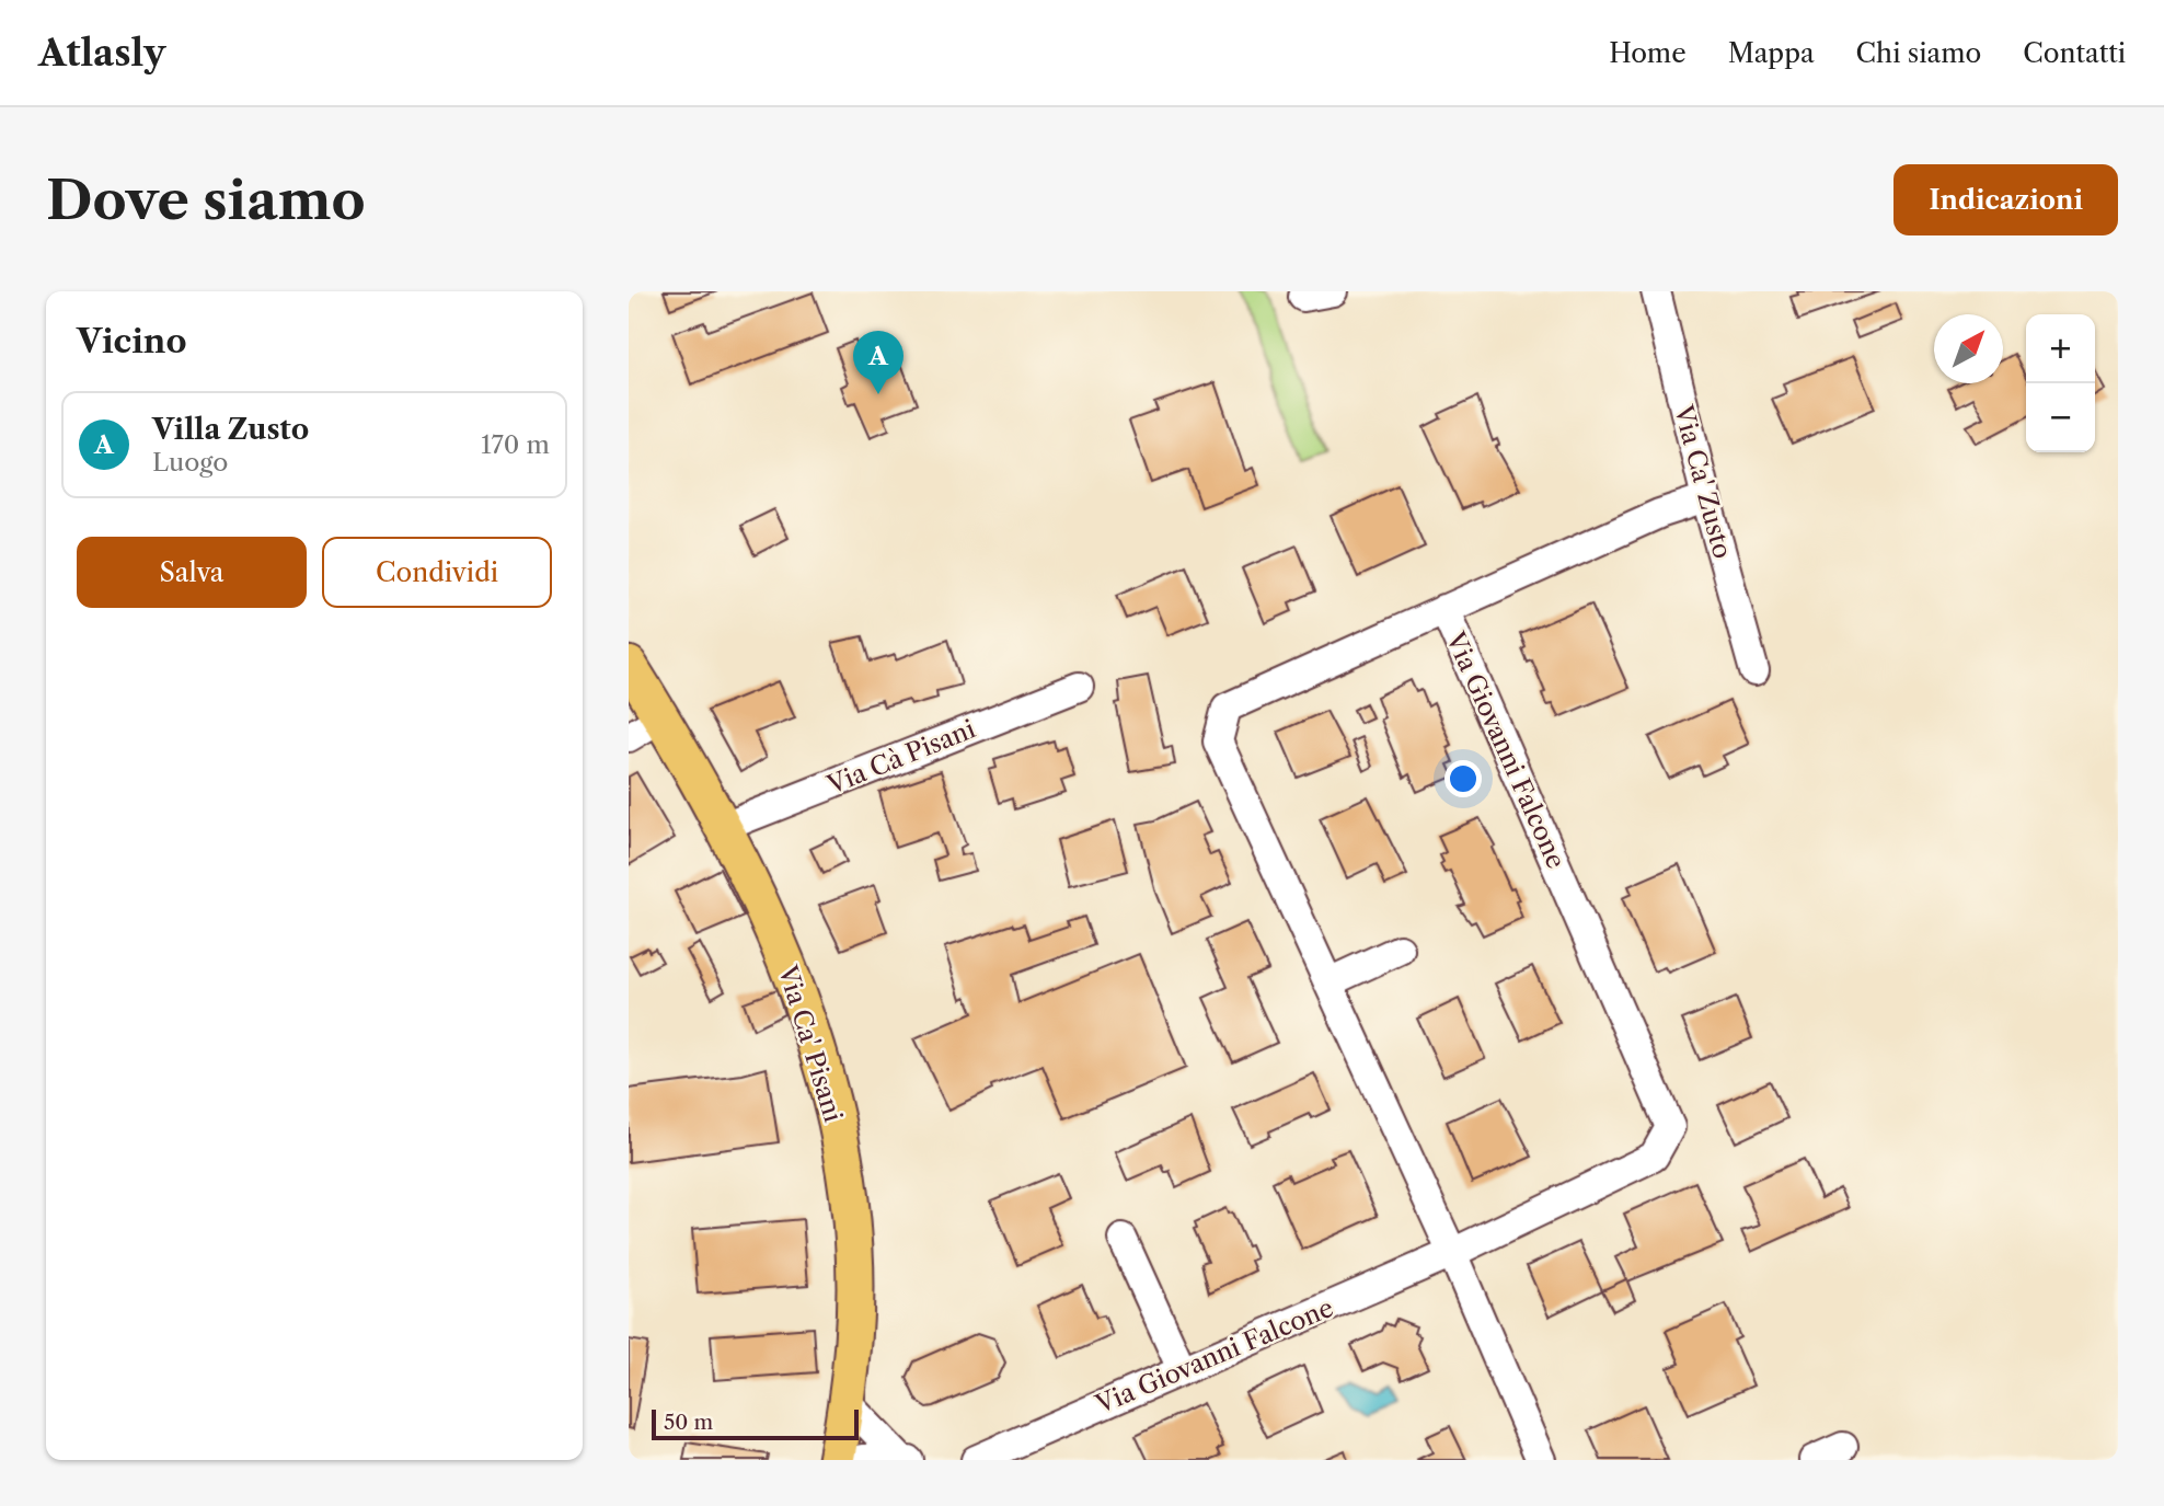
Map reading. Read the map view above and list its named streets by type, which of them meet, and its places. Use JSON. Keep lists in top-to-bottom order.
{
  "streets": {
    "main road": ["Via Ca' Pisani"],
    "street": ["Via Ca' Zusto", "Via Giovanni Falcone", "Via Cà Pisani"]
  },
  "crossings": [
    ["Via Cà Pisani", "Via Ca' Pisani"]
  ],
  "scale_bar": "50 m",
  "north": "top right",
  "page": {
    "header": "Atlasly",
    "nav": [
      "Home",
      "Mappa",
      "Chi siamo",
      "Contatti"
    ],
    "buttons": [
      "Indicazioni",
      ["Salva", "Condividi"]
    ],
    "title": "Dove siamo",
    "heading": "Vicino",
    "map_buttons": ["+", "−"],
    "pins": "A",
    "list": [
      {
        "mark": "A",
        "name": "Villa Zusto",
        "note": "Luogo",
        "value": "170 m"
      }
    ],
    "scale": "50 m"
  }
}
